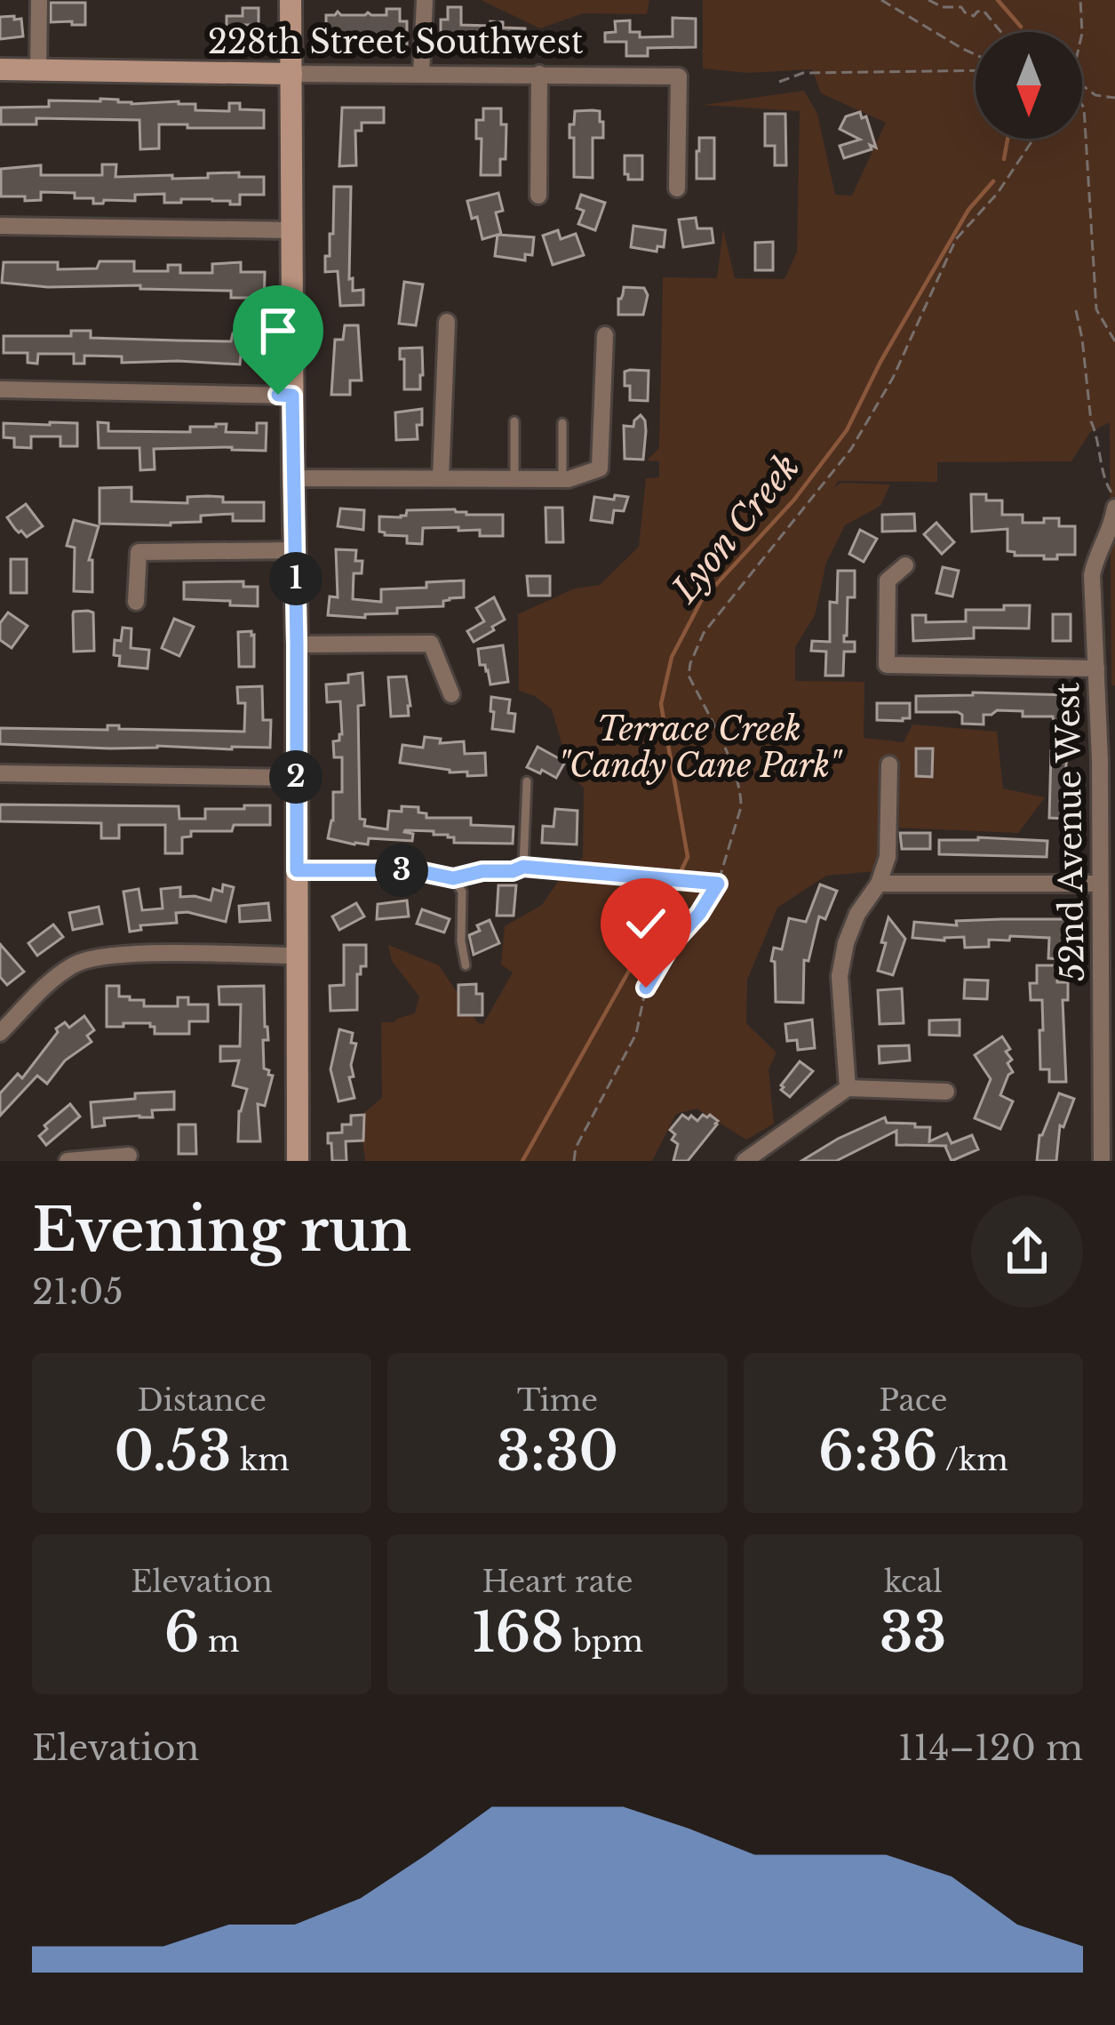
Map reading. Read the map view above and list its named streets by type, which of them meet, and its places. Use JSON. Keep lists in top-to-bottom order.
{
  "streets": {
    "main road": ["228th Street Southwest"],
    "street": ["52nd Avenue West"]
  },
  "water": ["Lyon Creek"],
  "parks": ["Terrace Creek \"Candy Cane Park\""],
  "north": "bottom",
  "page": {
    "pins": ["1", "2", "3"],
    "heading": ["Evening run", "21:05"],
    "stats": [
      ["Distance", "0.53 km"],
      ["Time", "3:30"],
      ["Pace", "6:36 /km"],
      ["Elevation", "6 m"],
      ["Heart rate", "168 bpm"],
      ["kcal", "33"]
    ],
    "chart": ["Elevation", "114–120 m"]
  }
}
